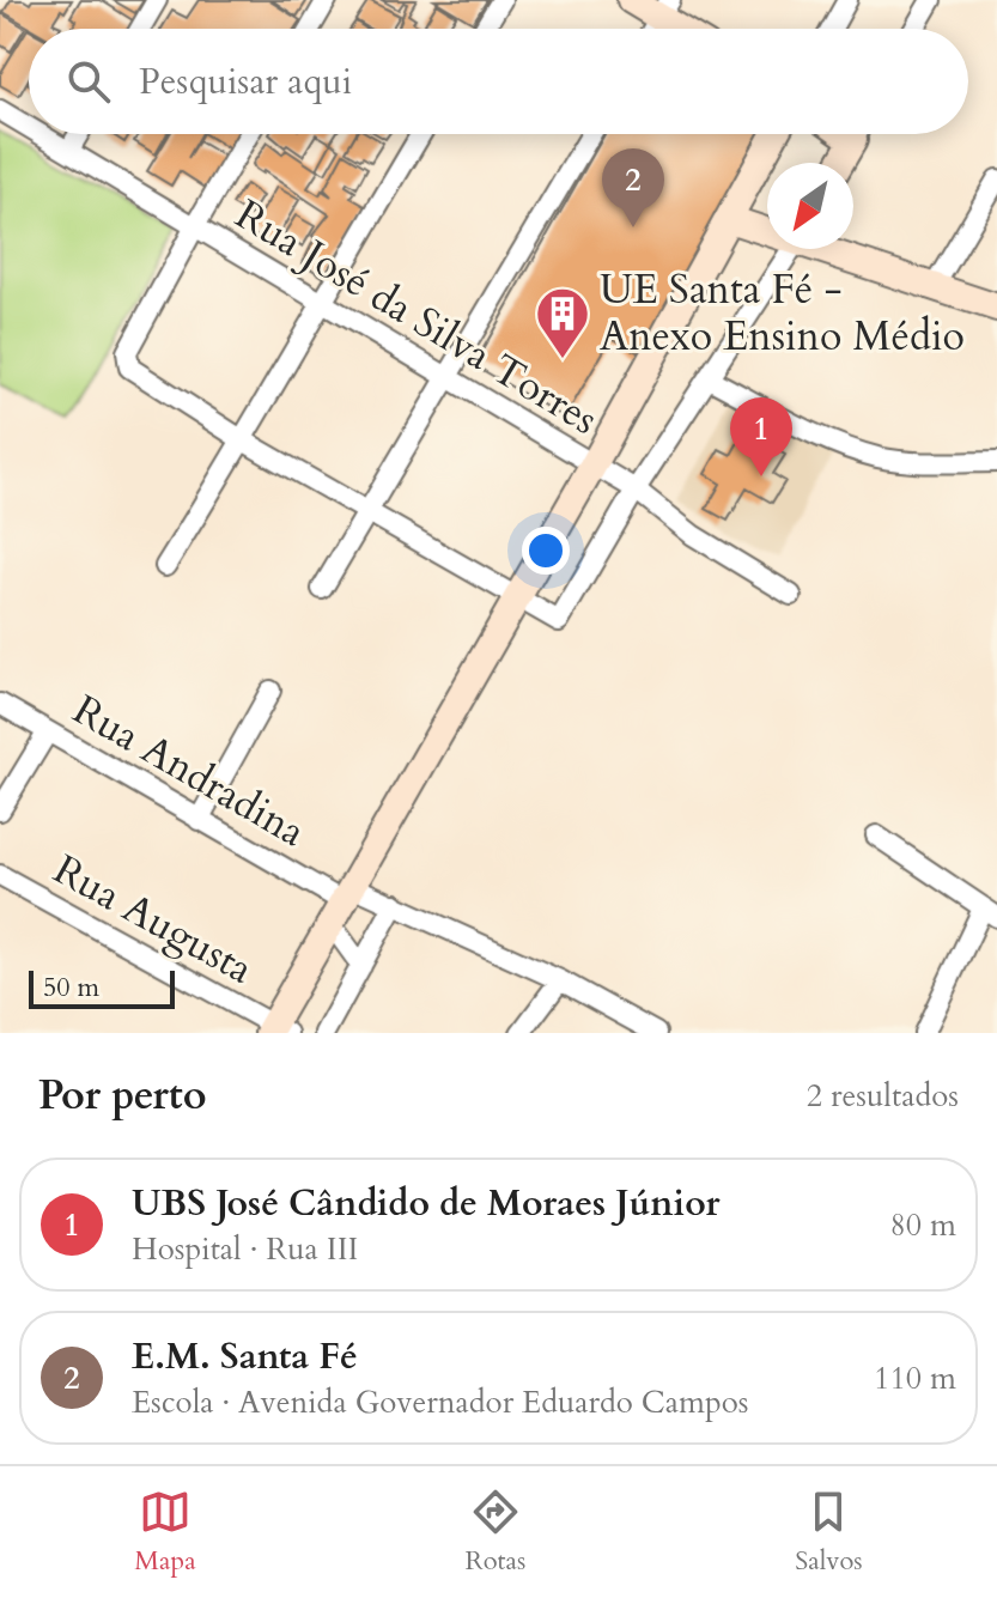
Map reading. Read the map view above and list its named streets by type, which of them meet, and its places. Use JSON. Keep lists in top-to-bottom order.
{
  "streets": {
    "street": ["Rua José da Silva Torres", "Rua Andradina", "Rua Augusta"]
  },
  "places": {
    "building": ["UE Santa Fé - Anexo Ensino Médio"]
  },
  "scale_bar": "50 m",
  "north": "bottom left",
  "page": {
    "search": "Pesquisar aqui",
    "pins": ["2", "1"],
    "scale": "50 m",
    "heading": ["Por perto", "2 resultados"],
    "list": [
      {
        "mark": "1",
        "name": "UBS José Cândido de Moraes Júnior",
        "note": "Hospital · Rua III",
        "value": "80 m"
      },
      {
        "mark": "2",
        "name": "E.M. Santa Fé",
        "note": "Escola · Avenida Governador Eduardo Campos",
        "value": "110 m"
      }
    ],
    "nav": ["Mapa", "Rotas", "Salvos"]
  }
}
